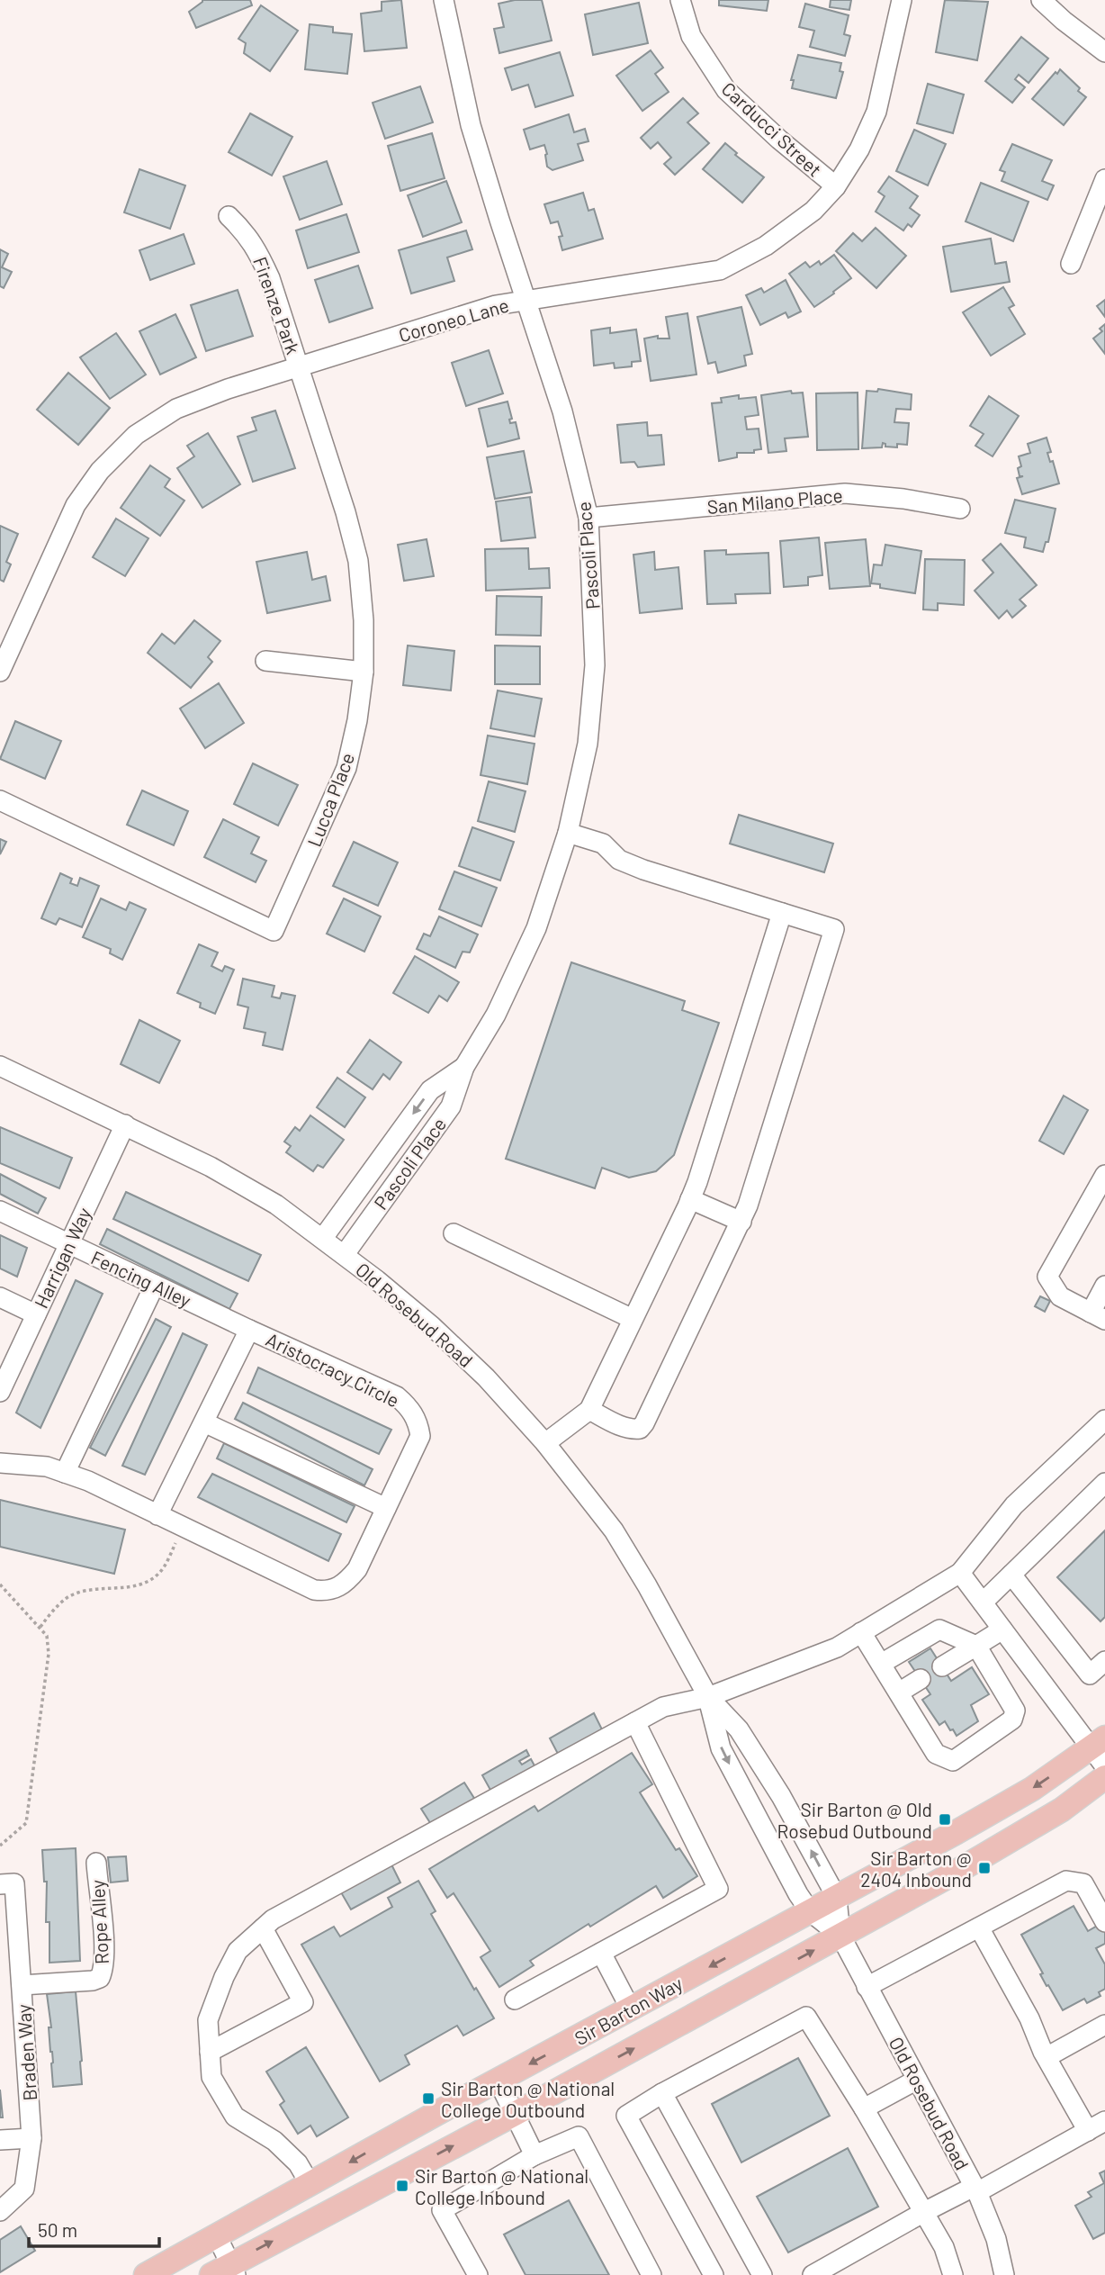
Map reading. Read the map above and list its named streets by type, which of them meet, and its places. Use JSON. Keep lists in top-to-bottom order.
{
  "streets": {
    "main road": ["Sir Barton Way"],
    "street": [
      "Carducci Street",
      "Firenze Park",
      "Coroneo Lane",
      "San Milano Place",
      "Pascoli Place",
      "Lucca Place",
      "Harrigan Way",
      "Fencing Alley",
      "Old Rosebud Road",
      "Aristocracy Circle",
      "Rope Alley",
      "Braden Way"
    ]
  },
  "crossings": [
    ["Carducci Street", "Coroneo Lane"],
    ["Firenze Park", "Coroneo Lane"],
    ["Firenze Park", "Lucca Place"],
    ["Coroneo Lane", "Pascoli Place"],
    ["Coroneo Lane", "Lucca Place"],
    ["San Milano Place", "Pascoli Place"],
    ["Pascoli Place", "Old Rosebud Road"],
    ["Harrigan Way", "Fencing Alley"],
    ["Harrigan Way", "Old Rosebud Road"],
    ["Fencing Alley", "Aristocracy Circle"],
    ["Old Rosebud Road", "Sir Barton Way"],
    ["Rope Alley", "Braden Way"]
  ],
  "places": {
    "transit": [
      "Sir Barton @ Old Rosebud Outbound",
      "Sir Barton @ 2404 Inbound",
      "Sir Barton @ National College Outbound",
      "Sir Barton @ National College Inbound"
    ]
  },
  "scale_bar": "50 m"
}
